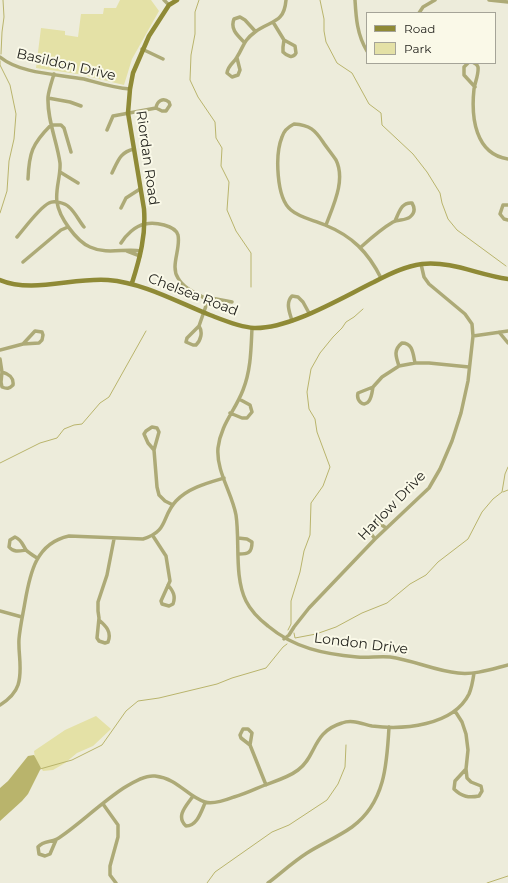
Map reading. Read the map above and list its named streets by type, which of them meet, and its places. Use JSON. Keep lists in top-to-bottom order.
{
  "streets": {
    "street": [
      "Basildon Drive",
      "Riordan Road",
      "Chelsea Road",
      "Harlow Drive",
      "London Drive"
    ]
  },
  "crossings": [
    ["Basildon Drive", "Riordan Road"],
    ["Riordan Road", "Chelsea Road"],
    ["Chelsea Road", "Harlow Drive"],
    ["Chelsea Road", "London Drive"],
    ["Harlow Drive", "London Drive"]
  ],
  "legend": ["Road", "Park"]
}
